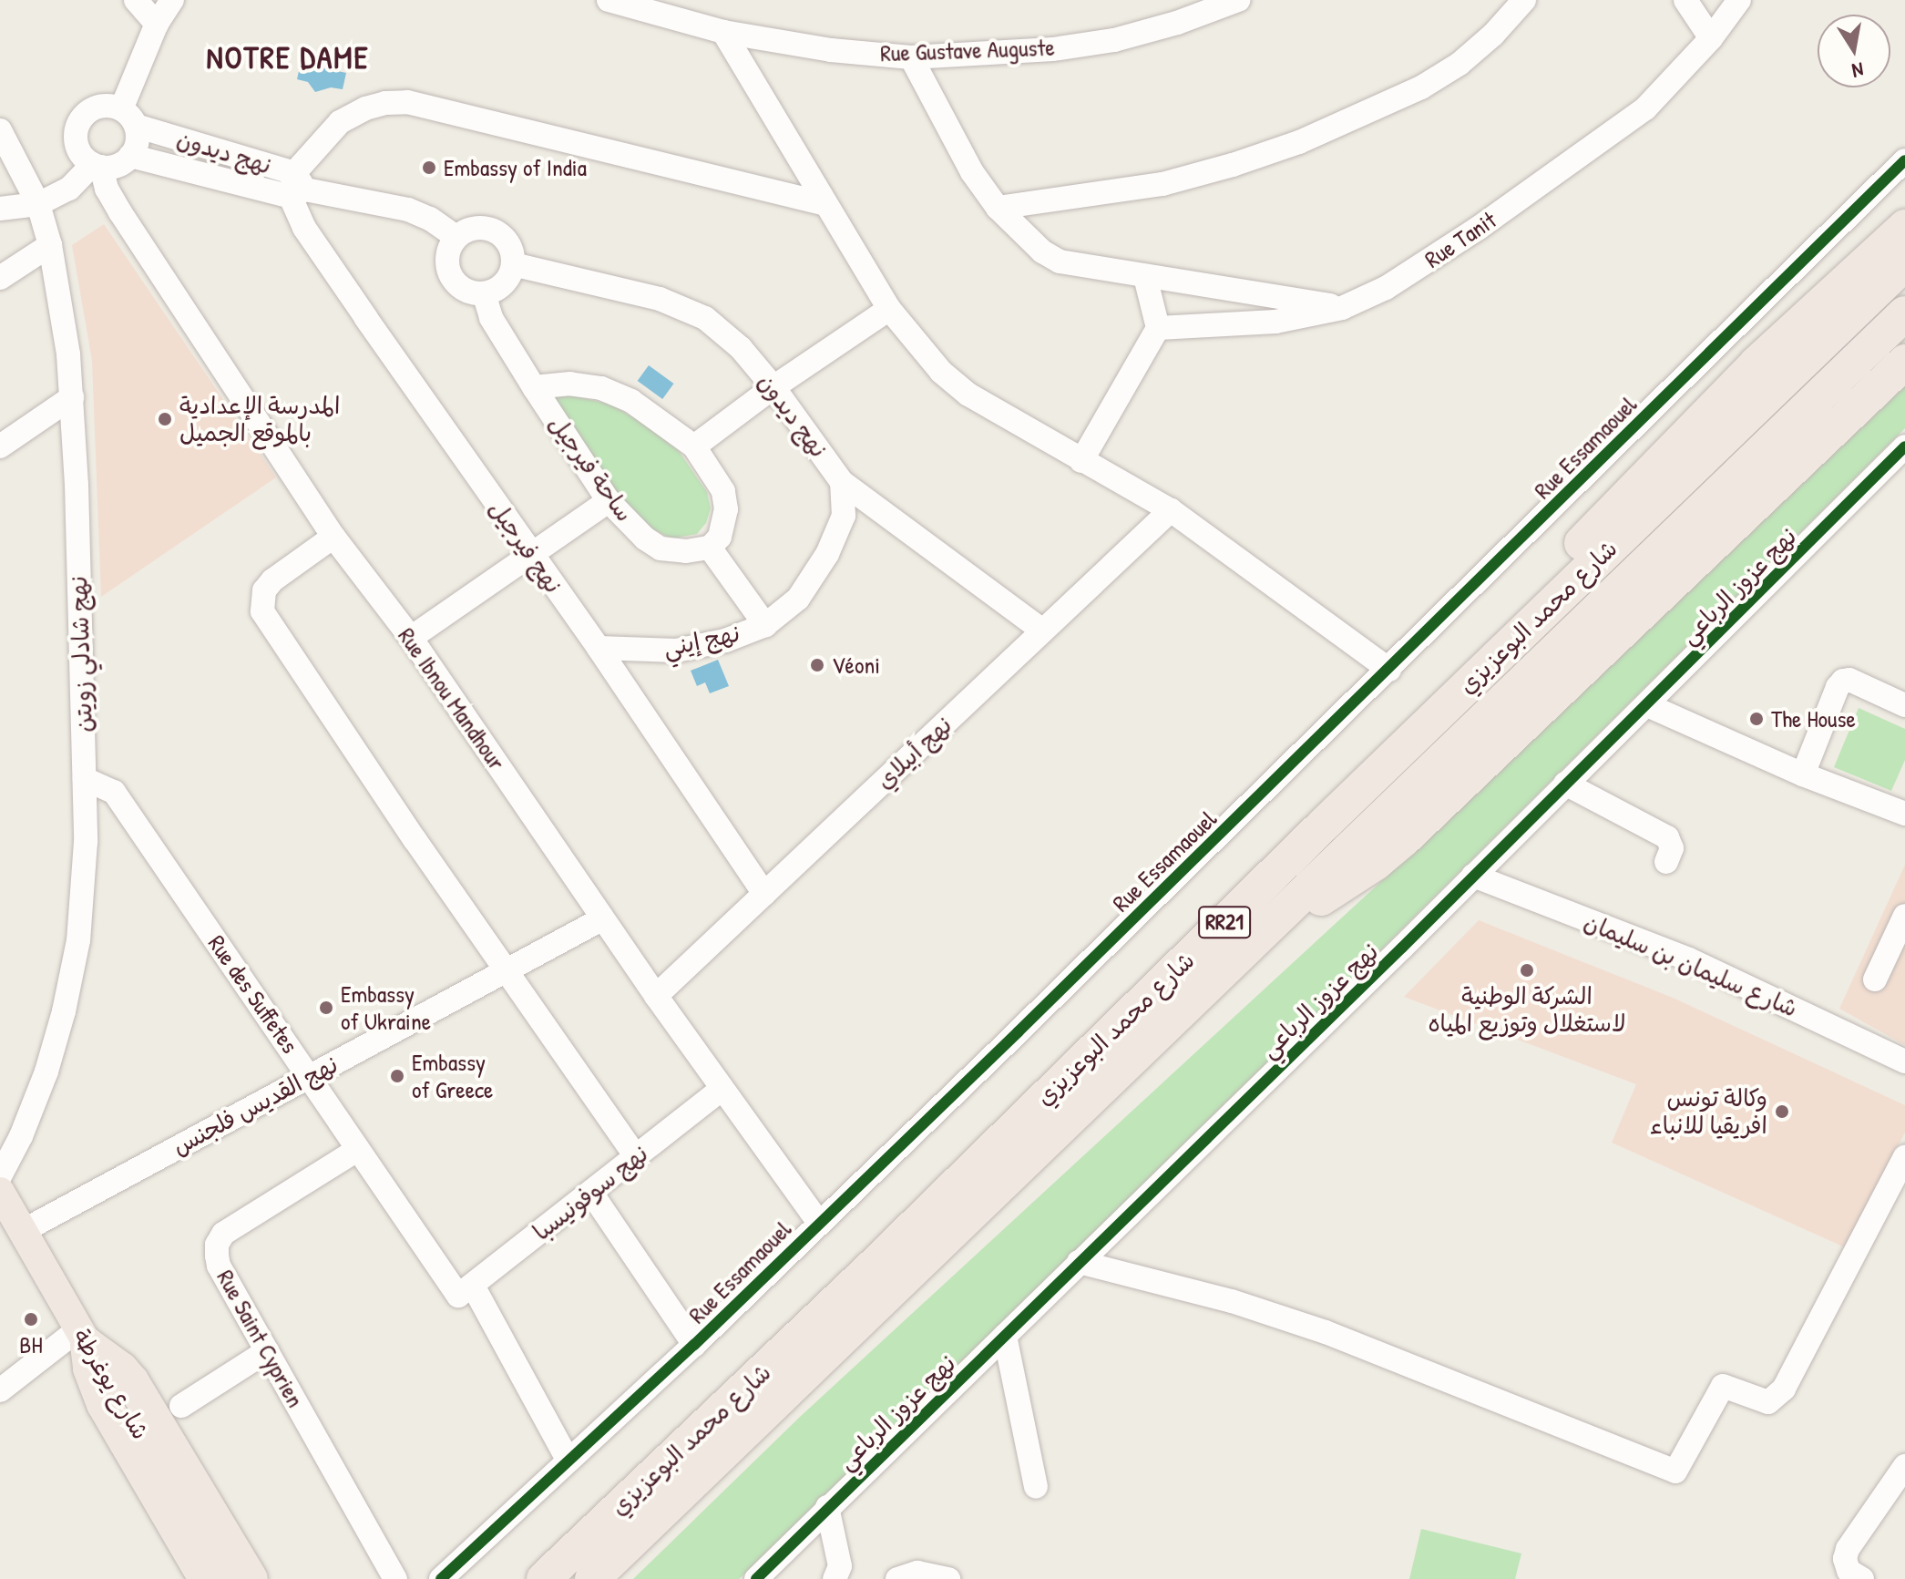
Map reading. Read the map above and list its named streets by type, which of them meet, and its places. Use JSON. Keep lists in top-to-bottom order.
{
  "streets": {
    "highway": ["شارع محمد البوعزيزي", "RR21"],
    "main road": ["شارع يوغرطة"],
    "street": [
      "Rue Gustave Auguste",
      "نهج ديدون",
      "Rue Tanit",
      "Rue Essamaouel",
      "ساحة فيرجيل",
      "نهج فيرجيل",
      "نهج عزوز الرباعي",
      "نهج إيني",
      "نهج شادلي زويتن",
      "Rue Ibnou Mandhour",
      "نهج أبيلاي",
      "شارع سليمان بن سليمان",
      "Rue des Suffetes",
      "نهج القديس فلجنس",
      "نهج سوفونيسبا",
      "Rue Saint Cyprien"
    ]
  },
  "crossings": [
    ["نهج ديدون", "ساحة فيرجيل"],
    ["نهج ديدون", "نهج فيرجيل"],
    ["نهج ديدون", "نهج إيني"],
    ["نهج ديدون", "Rue Ibnou Mandhour"],
    ["نهج ديدون", "نهج أبيلاي"],
    ["Rue Essamaouel", "Rue Ibnou Mandhour"],
    ["Rue Essamaouel", "Rue des Suffetes"],
    ["نهج فيرجيل", "نهج إيني"],
    ["نهج فيرجيل", "نهج أبيلاي"],
    ["نهج عزوز الرباعي", "شارع سليمان بن سليمان"],
    ["نهج شادلي زويتن", "Rue des Suffetes"],
    ["Rue Ibnou Mandhour", "نهج أبيلاي"],
    ["Rue Ibnou Mandhour", "نهج القديس فلجنس"],
    ["Rue Ibnou Mandhour", "نهج سوفونيسبا"],
    ["Rue des Suffetes", "نهج القديس فلجنس"],
    ["Rue des Suffetes", "نهج سوفونيسبا"],
    ["Rue des Suffetes", "Rue Saint Cyprien"],
    ["نهج القديس فلجنس", "شارع يوغرطة"]
  ],
  "districts": ["NOTRE DAME"],
  "places": [
    "Embassy of India",
    "المدرسة الإعدادية بالموقع الجميل",
    "Véoni",
    "The House",
    "الشركة الوطنية لاستغلال وتوزيع المياه",
    "Embassy of Ukraine",
    "Embassy of Greece",
    "وكالة تونس افريقيا للانباء",
    "BH"
  ],
  "north": "bottom"
}
